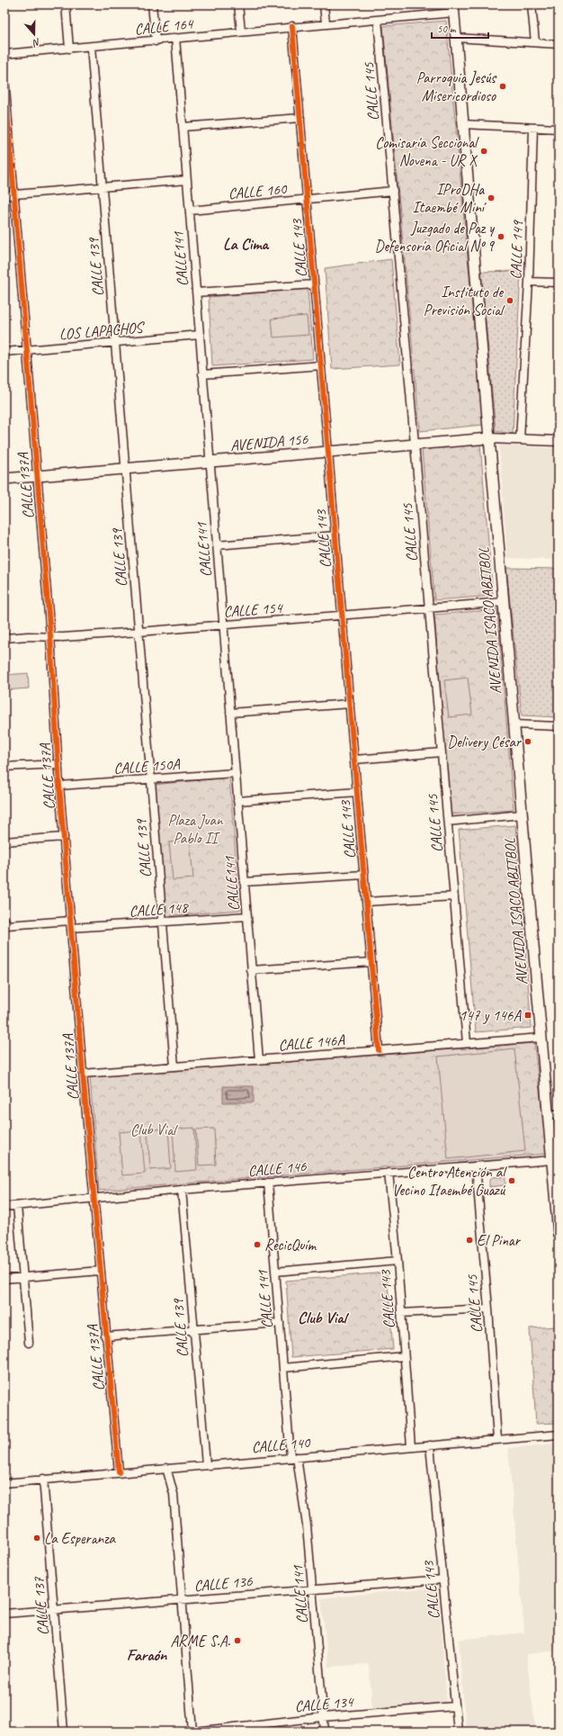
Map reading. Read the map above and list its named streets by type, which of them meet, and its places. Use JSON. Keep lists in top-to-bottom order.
{
  "streets": {
    "main road": ["AVENIDA 156", "AVENIDA ISACO ABITBOL"],
    "street": [
      "CALLE 164",
      "CALLE 145",
      "CALLE 160",
      "CALLE 143",
      "CALLE 149",
      "CALLE141",
      "CALLE 139",
      "LOS LAPACHOS",
      "CALLE 137A",
      "CALLE 154",
      "CALLE 150A",
      "CALLE 148",
      "CALLE 146A",
      "CALLE 146",
      "CALLE 141",
      "CALLE 140",
      "CALLE 136",
      "CALLE 137",
      "CALLE 134"
    ]
  },
  "crossings": [
    ["CALLE 164", "CALLE 145"],
    ["CALLE 164", "CALLE 143"],
    ["CALLE 164", "CALLE141"],
    ["CALLE 164", "CALLE 139"],
    ["CALLE 164", "AVENIDA ISACO ABITBOL"],
    ["CALLE 145", "CALLE 160"],
    ["CALLE 145", "AVENIDA 156"],
    ["CALLE 145", "CALLE 154"],
    ["CALLE 145", "CALLE 146A"],
    ["CALLE 145", "CALLE 146"],
    ["CALLE 145", "CALLE 140"],
    ["CALLE 160", "CALLE 143"],
    ["CALLE 160", "CALLE141"],
    ["CALLE 143", "AVENIDA 156"],
    ["CALLE 143", "CALLE 154"],
    ["CALLE 143", "CALLE 146A"],
    ["CALLE 143", "CALLE 146"],
    ["CALLE 143", "CALLE 140"],
    ["CALLE 143", "CALLE 136"],
    ["CALLE 143", "CALLE 134"],
    ["CALLE 149", "AVENIDA 156"],
    ["CALLE141", "LOS LAPACHOS"],
    ["CALLE141", "AVENIDA 156"],
    ["CALLE141", "CALLE 154"],
    ["CALLE141", "CALLE 150A"],
    ["CALLE141", "CALLE 148"],
    ["CALLE141", "CALLE 146A"],
    ["CALLE 139", "LOS LAPACHOS"],
    ["CALLE 139", "AVENIDA 156"],
    ["CALLE 139", "CALLE 154"],
    ["CALLE 139", "CALLE 150A"],
    ["CALLE 139", "CALLE 148"],
    ["CALLE 139", "CALLE 146A"],
    ["CALLE 139", "CALLE 146"],
    ["CALLE 139", "CALLE 140"],
    ["LOS LAPACHOS", "CALLE 137A"],
    ["AVENIDA 156", "CALLE 137A"],
    ["AVENIDA 156", "AVENIDA ISACO ABITBOL"],
    ["CALLE 137A", "CALLE 154"],
    ["CALLE 137A", "CALLE 150A"],
    ["CALLE 137A", "CALLE 148"],
    ["CALLE 137A", "CALLE 146A"],
    ["CALLE 137A", "CALLE 146"],
    ["CALLE 137A", "CALLE 140"],
    ["CALLE 154", "AVENIDA ISACO ABITBOL"],
    ["AVENIDA ISACO ABITBOL", "CALLE 146A"],
    ["AVENIDA ISACO ABITBOL", "CALLE 146"],
    ["CALLE 146", "CALLE 141"],
    ["CALLE 141", "CALLE 140"],
    ["CALLE 141", "CALLE 136"],
    ["CALLE 141", "CALLE 134"],
    ["CALLE 140", "CALLE 137"],
    ["CALLE 136", "CALLE 137"]
  ],
  "districts": ["La Cima", "Club Vial", "Faraón"],
  "parks": ["Plaza Juan Pablo II", "Club Vial"],
  "places": {
    "other": [
      "Parroquia Jesús Misericordioso",
      "Comisaría Seccional Novena - UR X",
      "IProDHa Itaembé Miní",
      "Juzgado de Paz y Defensoría Oficial Nº 9",
      "Instituto de Previsión Social",
      "Delivery César",
      "Centro Atención al Vecino Itaembé Guazú",
      "El Pinar",
      "RecicQuím",
      "La Esperanza",
      "ARME S.A."
    ],
    "transit": ["147 y 146A"]
  },
  "scale_bar": "50 m",
  "north": "bottom"
}
